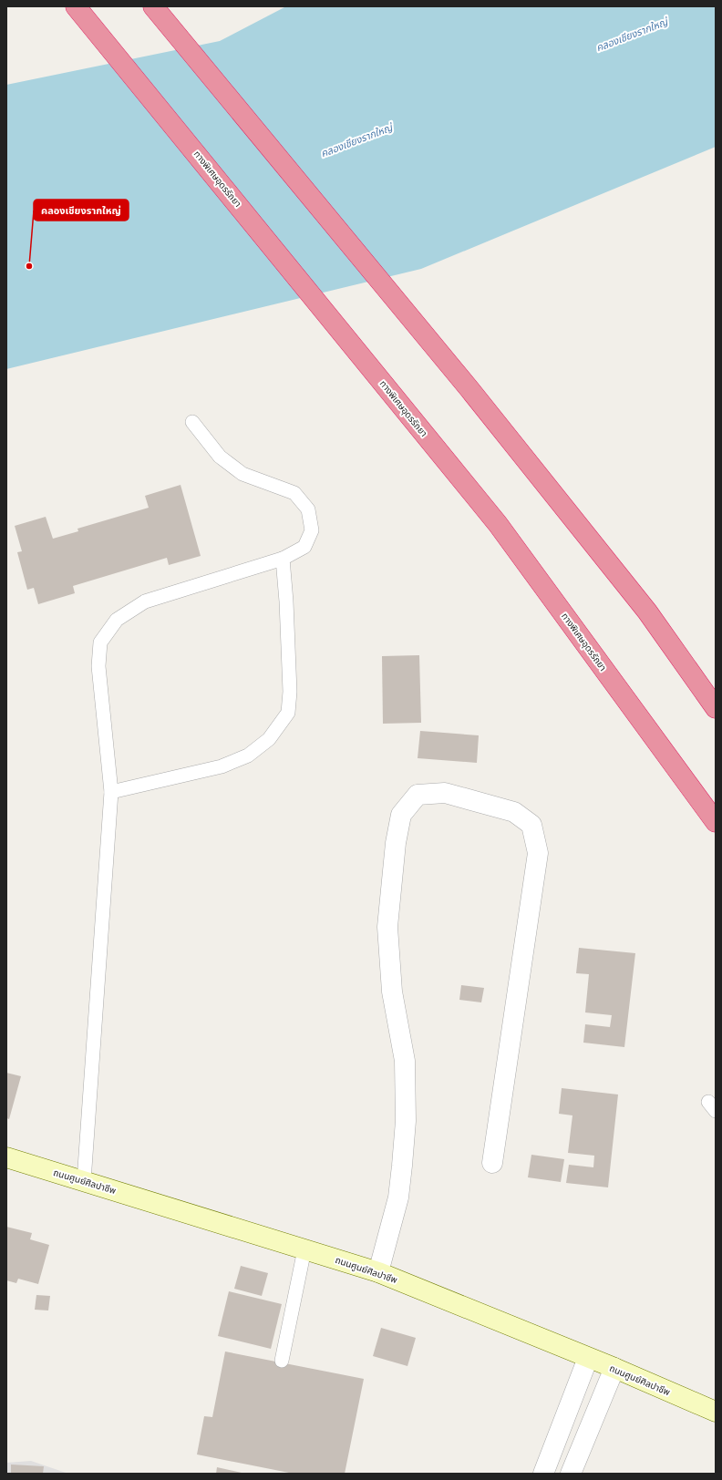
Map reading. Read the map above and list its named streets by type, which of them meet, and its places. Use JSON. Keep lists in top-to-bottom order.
{
  "streets": {
    "highway": ["ทางพิเศษอุดรรัถยา"],
    "main road": ["ถนนศูนย์ศิลปาชีพ"]
  },
  "water": ["คลองเชียงรากใหญ่"],
  "places": ["คลองเชียงรากใหญ่"]
}
